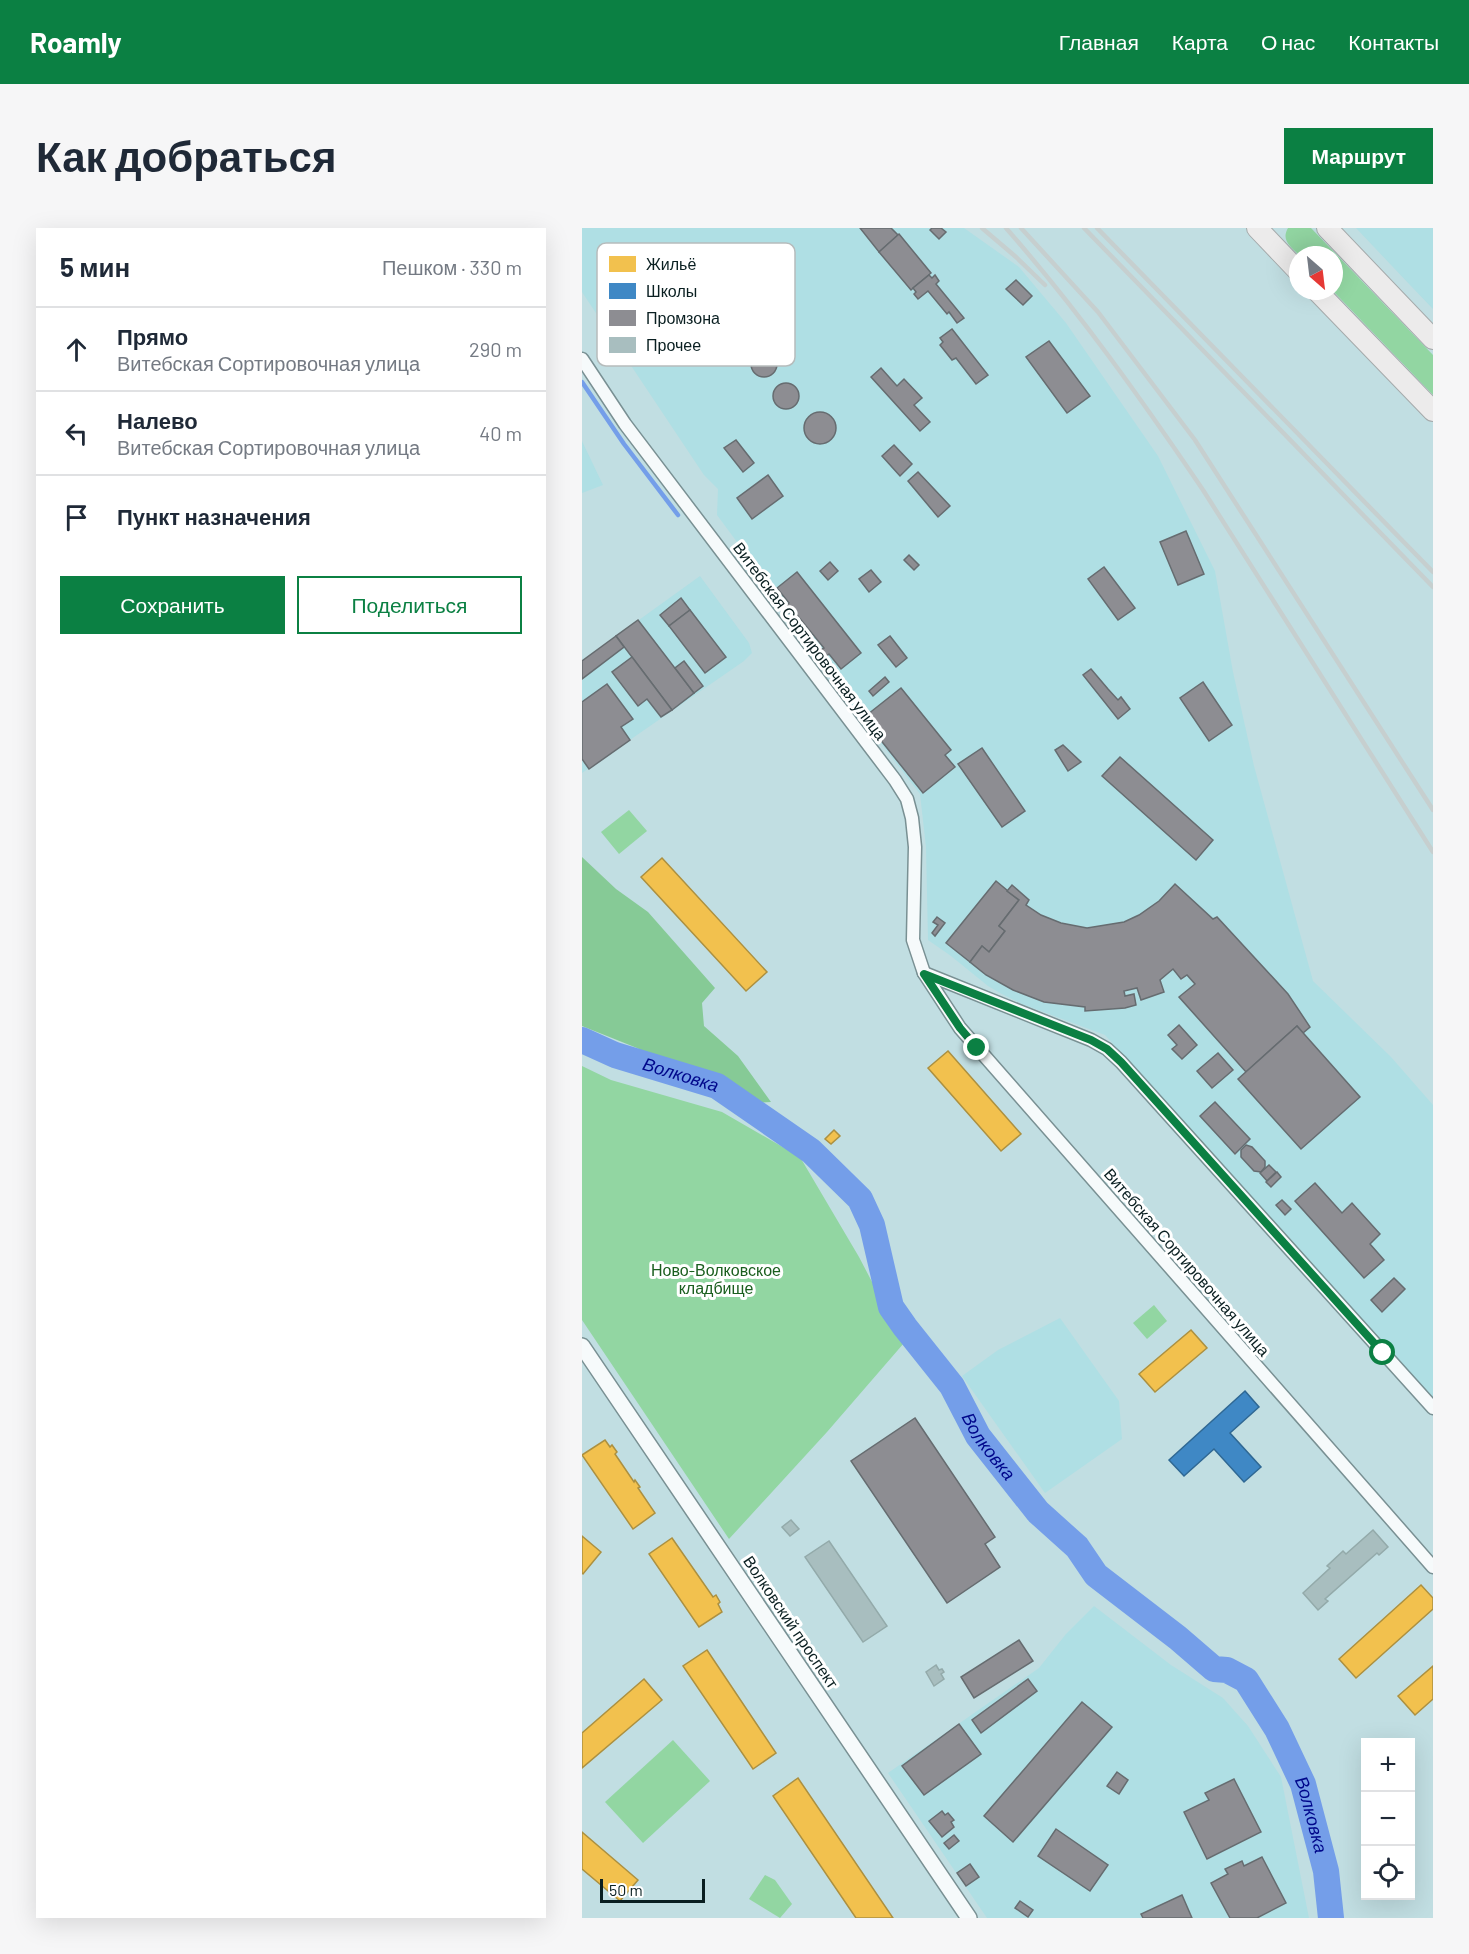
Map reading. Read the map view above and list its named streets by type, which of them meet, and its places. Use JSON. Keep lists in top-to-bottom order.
{
  "streets": {
    "street": ["Витебская Сортировочная улица", "Волковский проспект"]
  },
  "water": ["Волковка"],
  "parks": ["Ново-Волковское кладбище"],
  "legend": [
    "Жильё",
    "Школы",
    "Промзона",
    "Прочее"
  ],
  "scale_bar": "50 m",
  "north": "bottom right",
  "page": {
    "header": "Roamly",
    "nav": [
      "Главная",
      "Карта",
      "О нас",
      "Контакты"
    ],
    "buttons": [
      "Маршрут",
      ["Сохранить", "Поделиться"]
    ],
    "title": "Как добраться",
    "heading": ["5 мин", "Пешком · 330 m"],
    "list": [
      ["Прямо", "Витебская Сортировочная улица", "290 m"],
      ["Налево", "Витебская Сортировочная улица", "40 m"],
      "Пункт назначения"
    ],
    "map_buttons": ["+", "−"],
    "scale": "50 m"
  }
}
